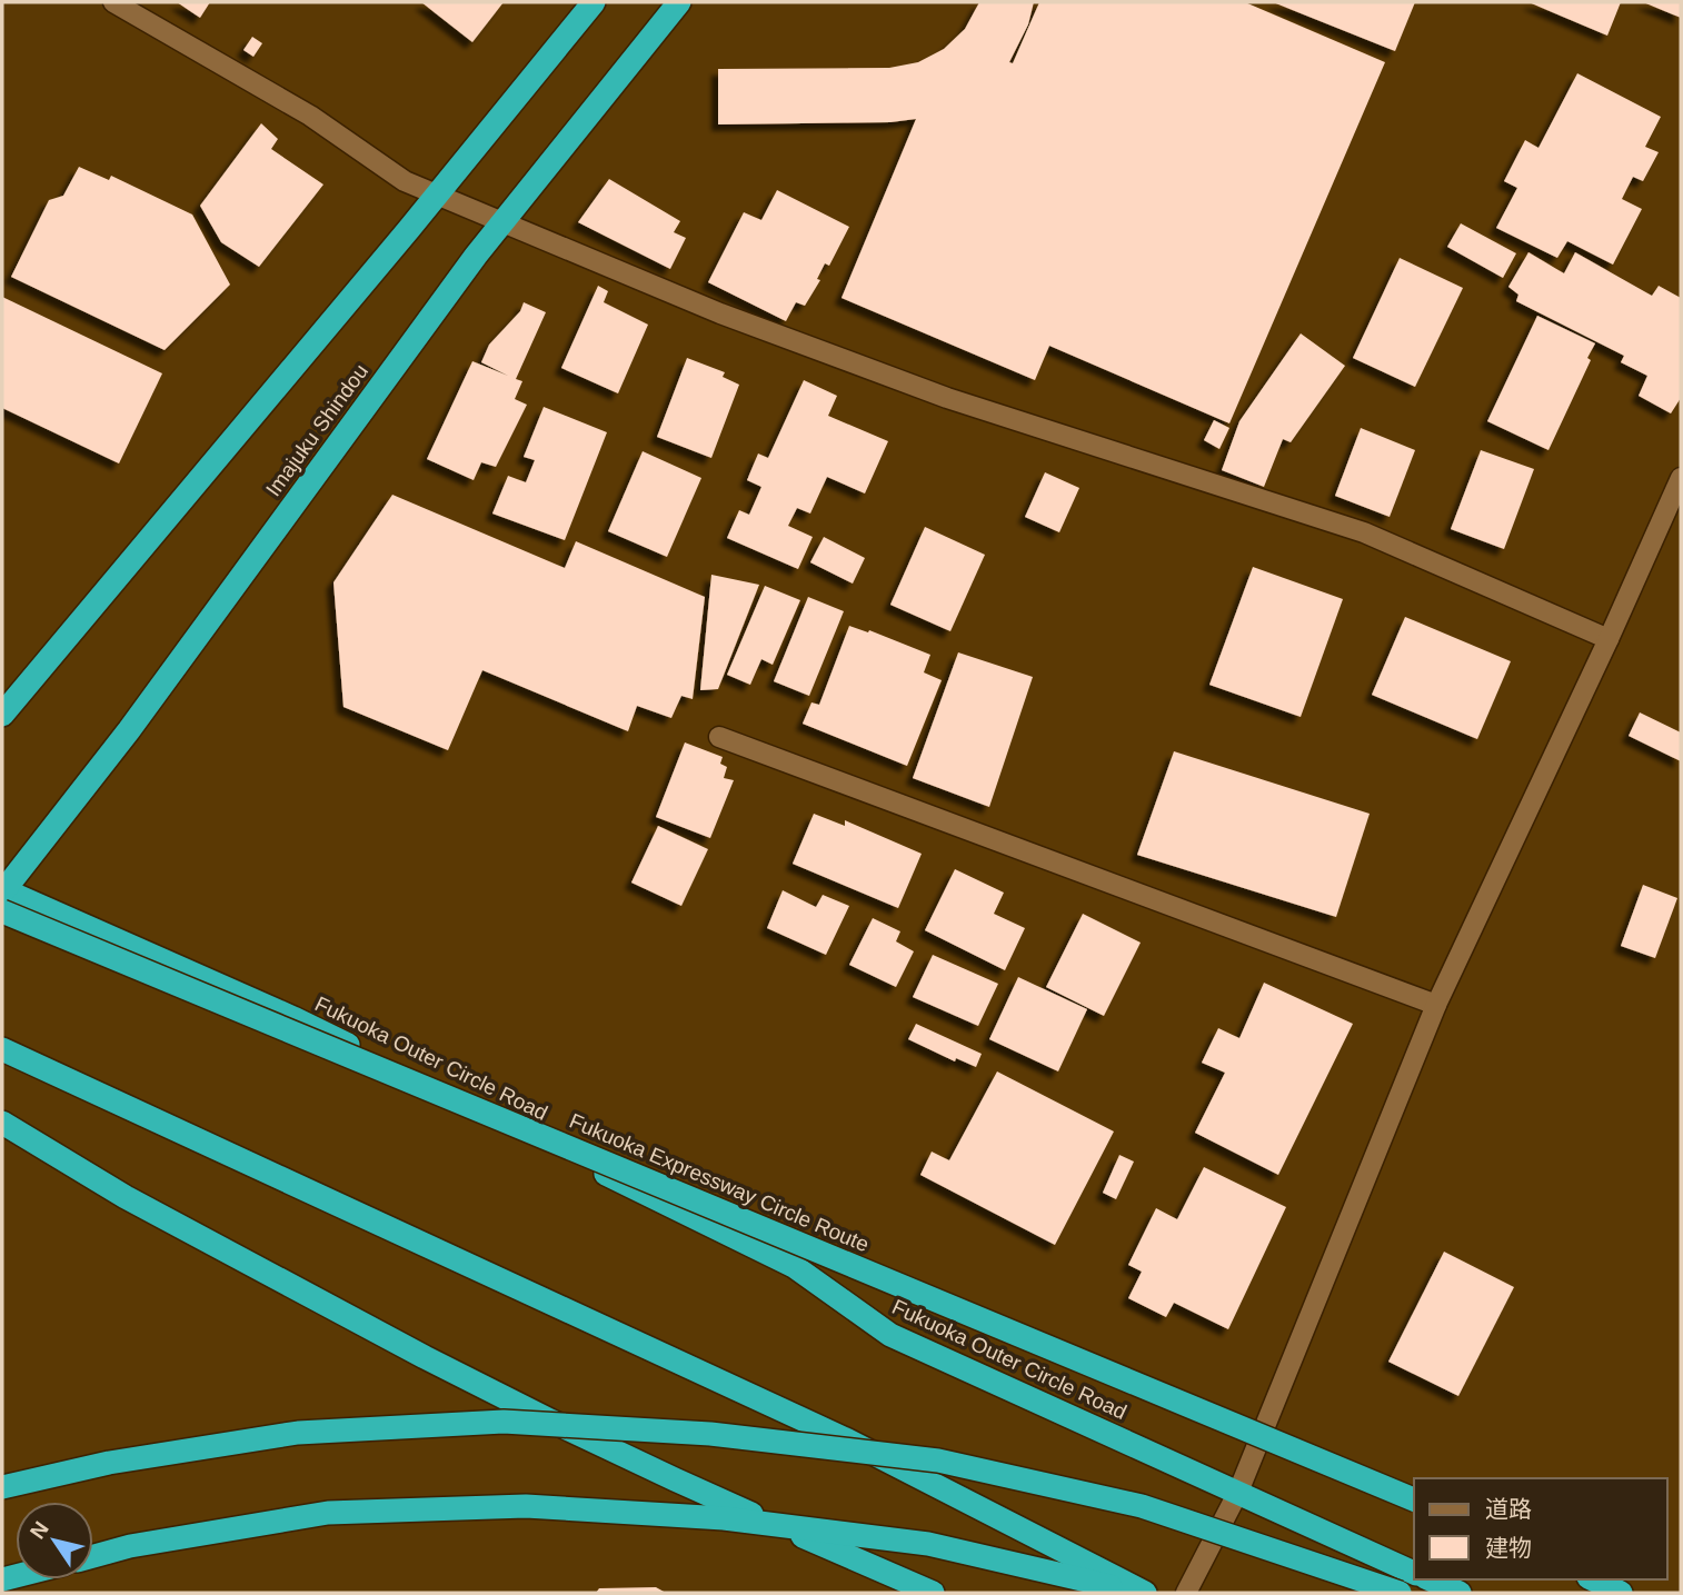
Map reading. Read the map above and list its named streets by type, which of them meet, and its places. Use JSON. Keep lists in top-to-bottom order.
{
  "streets": {
    "highway": ["Imajuku Shindou", "Fukuoka Outer Circle Road", "Fukuoka Expressway Circle Route"]
  },
  "crossings": [
    ["Imajuku Shindou", "Fukuoka Outer Circle Road"],
    ["Imajuku Shindou", "Fukuoka Expressway Circle Route"],
    ["Fukuoka Outer Circle Road", "Fukuoka Expressway Circle Route"]
  ],
  "legend": ["道路", "建物"],
  "north": "top left"
}
